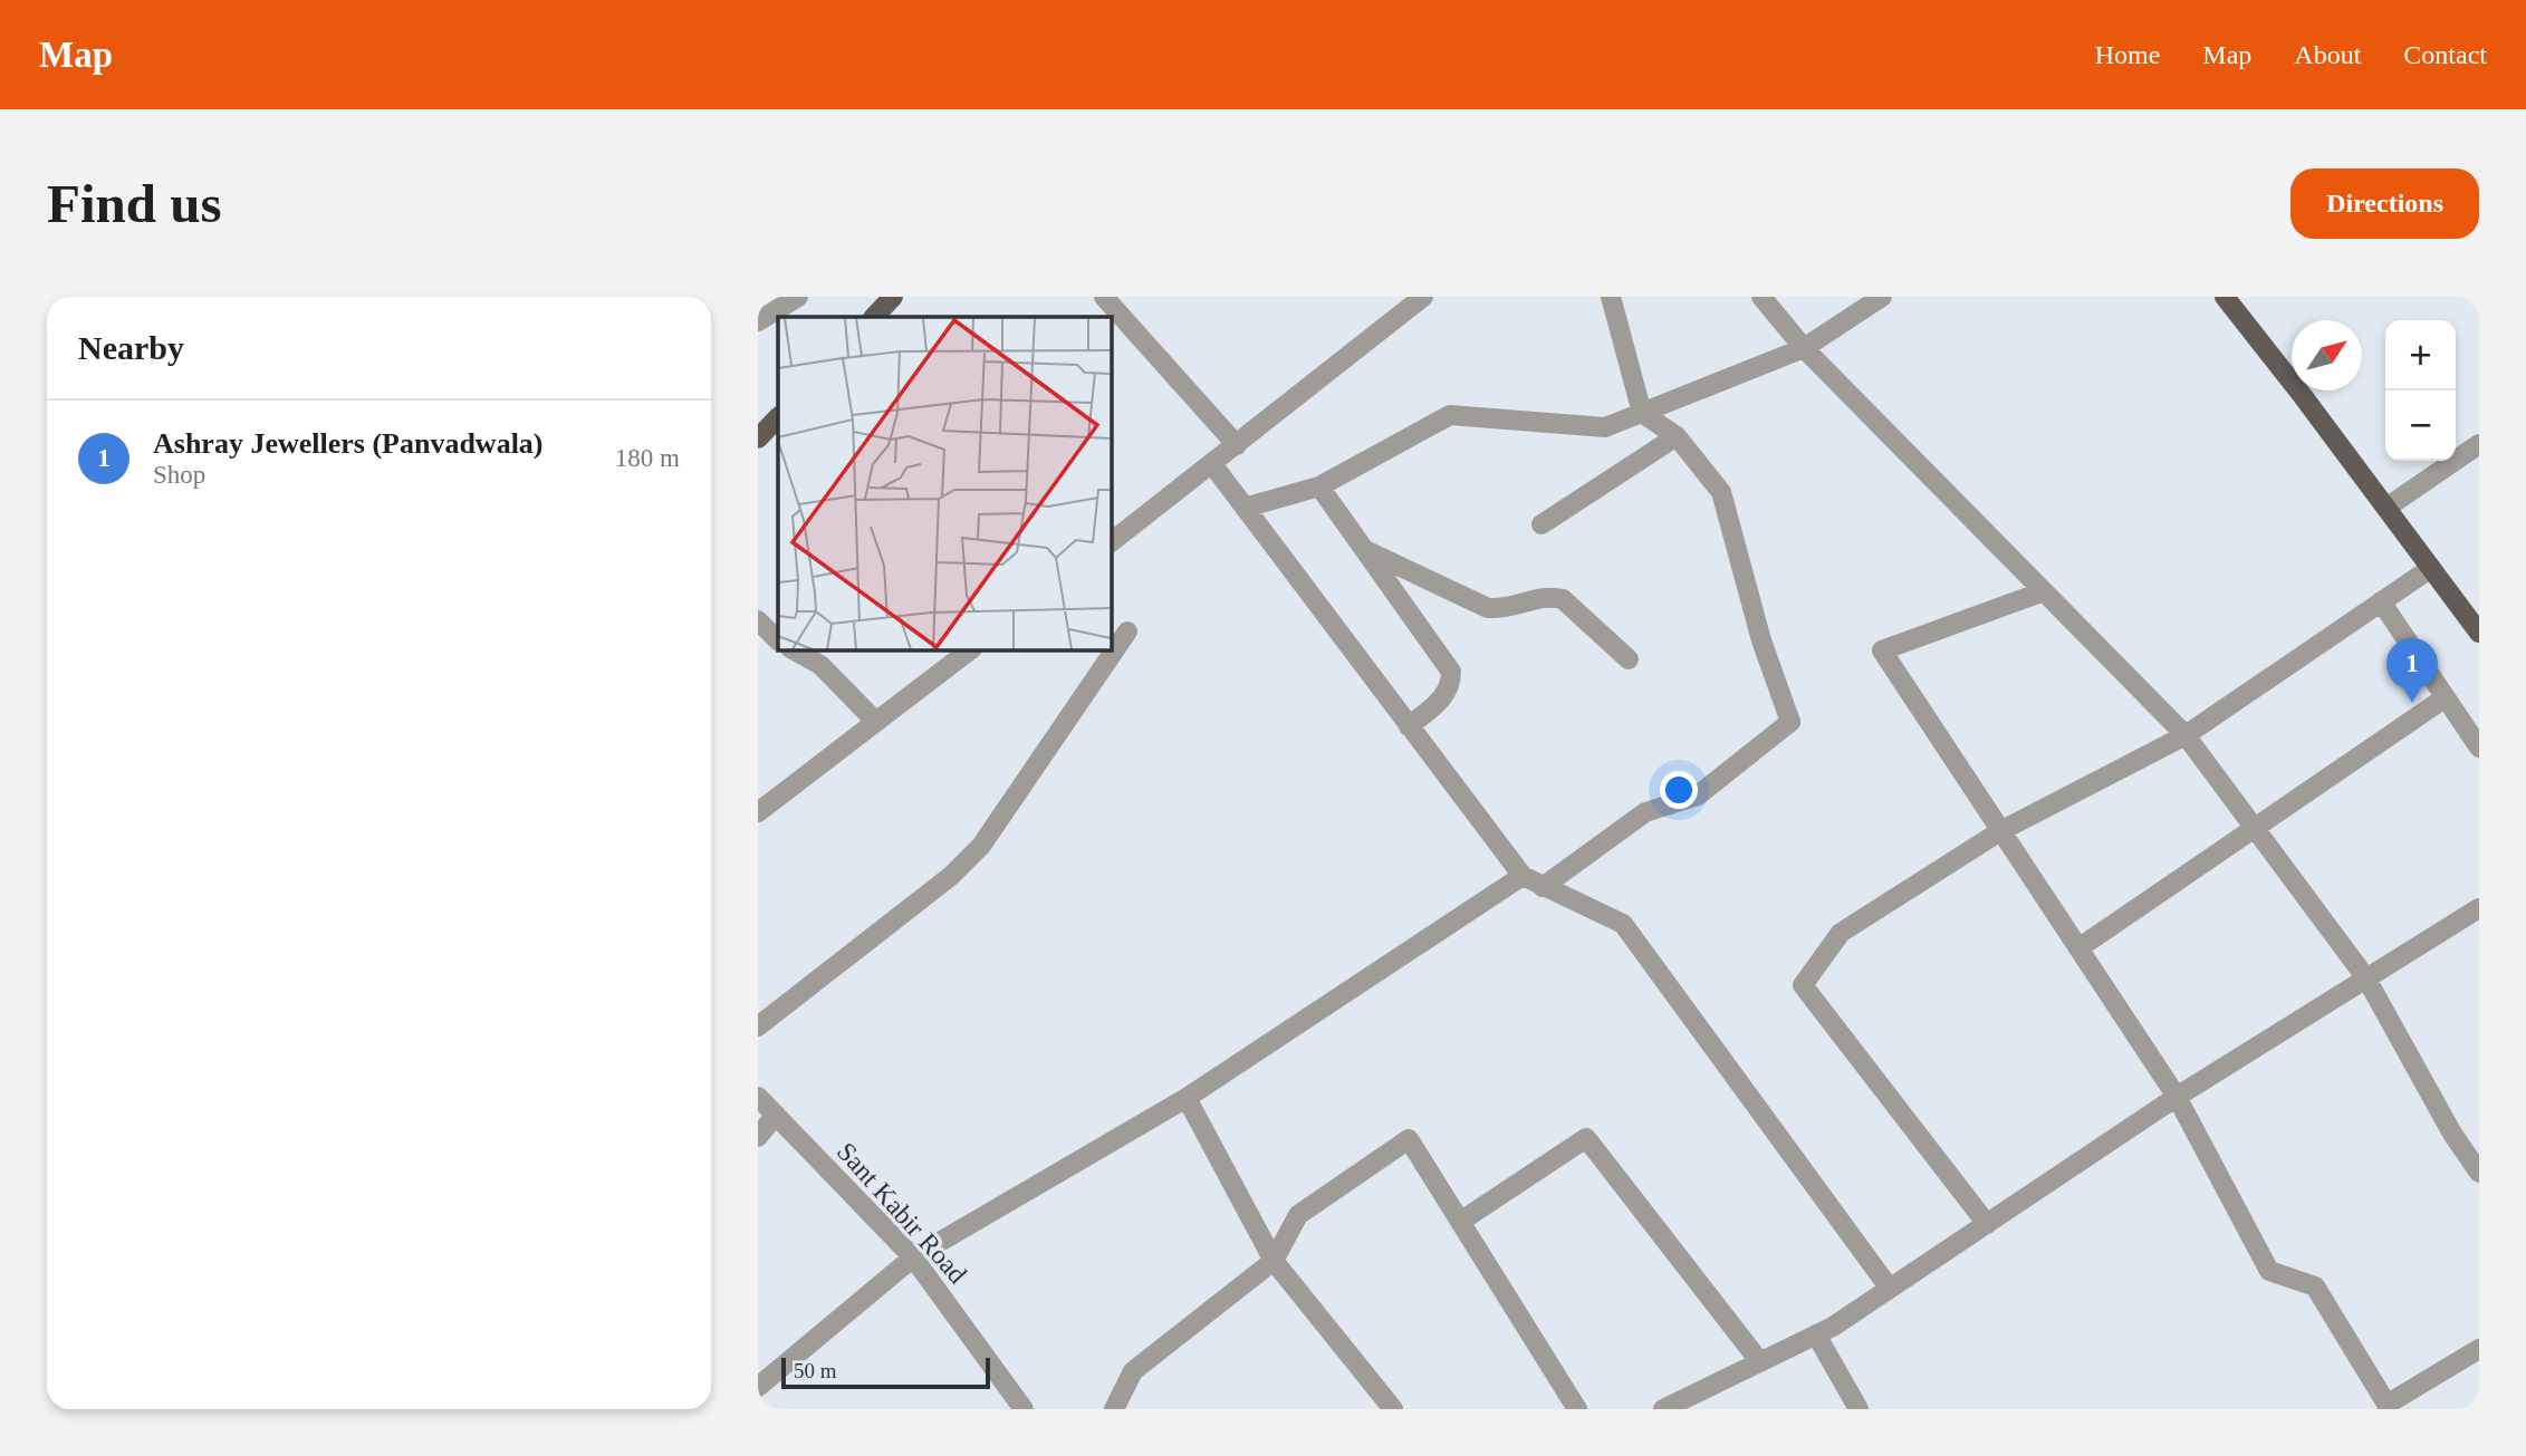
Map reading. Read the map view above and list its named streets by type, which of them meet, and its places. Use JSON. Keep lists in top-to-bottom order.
{
  "streets": {
    "street": ["Sant Kabir Road"]
  },
  "scale_bar": "50 m",
  "north": "top right",
  "page": {
    "header": "Map",
    "nav": [
      "Home",
      "Map",
      "About",
      "Contact"
    ],
    "buttons": "Directions",
    "title": "Find us",
    "heading": "Nearby",
    "map_buttons": ["+", "−"],
    "list": [
      {
        "mark": "1",
        "name": "Ashray Jewellers (Panvadwala)",
        "note": "Shop",
        "value": "180 m"
      }
    ],
    "pins": "1",
    "scale": "50 m"
  }
}
